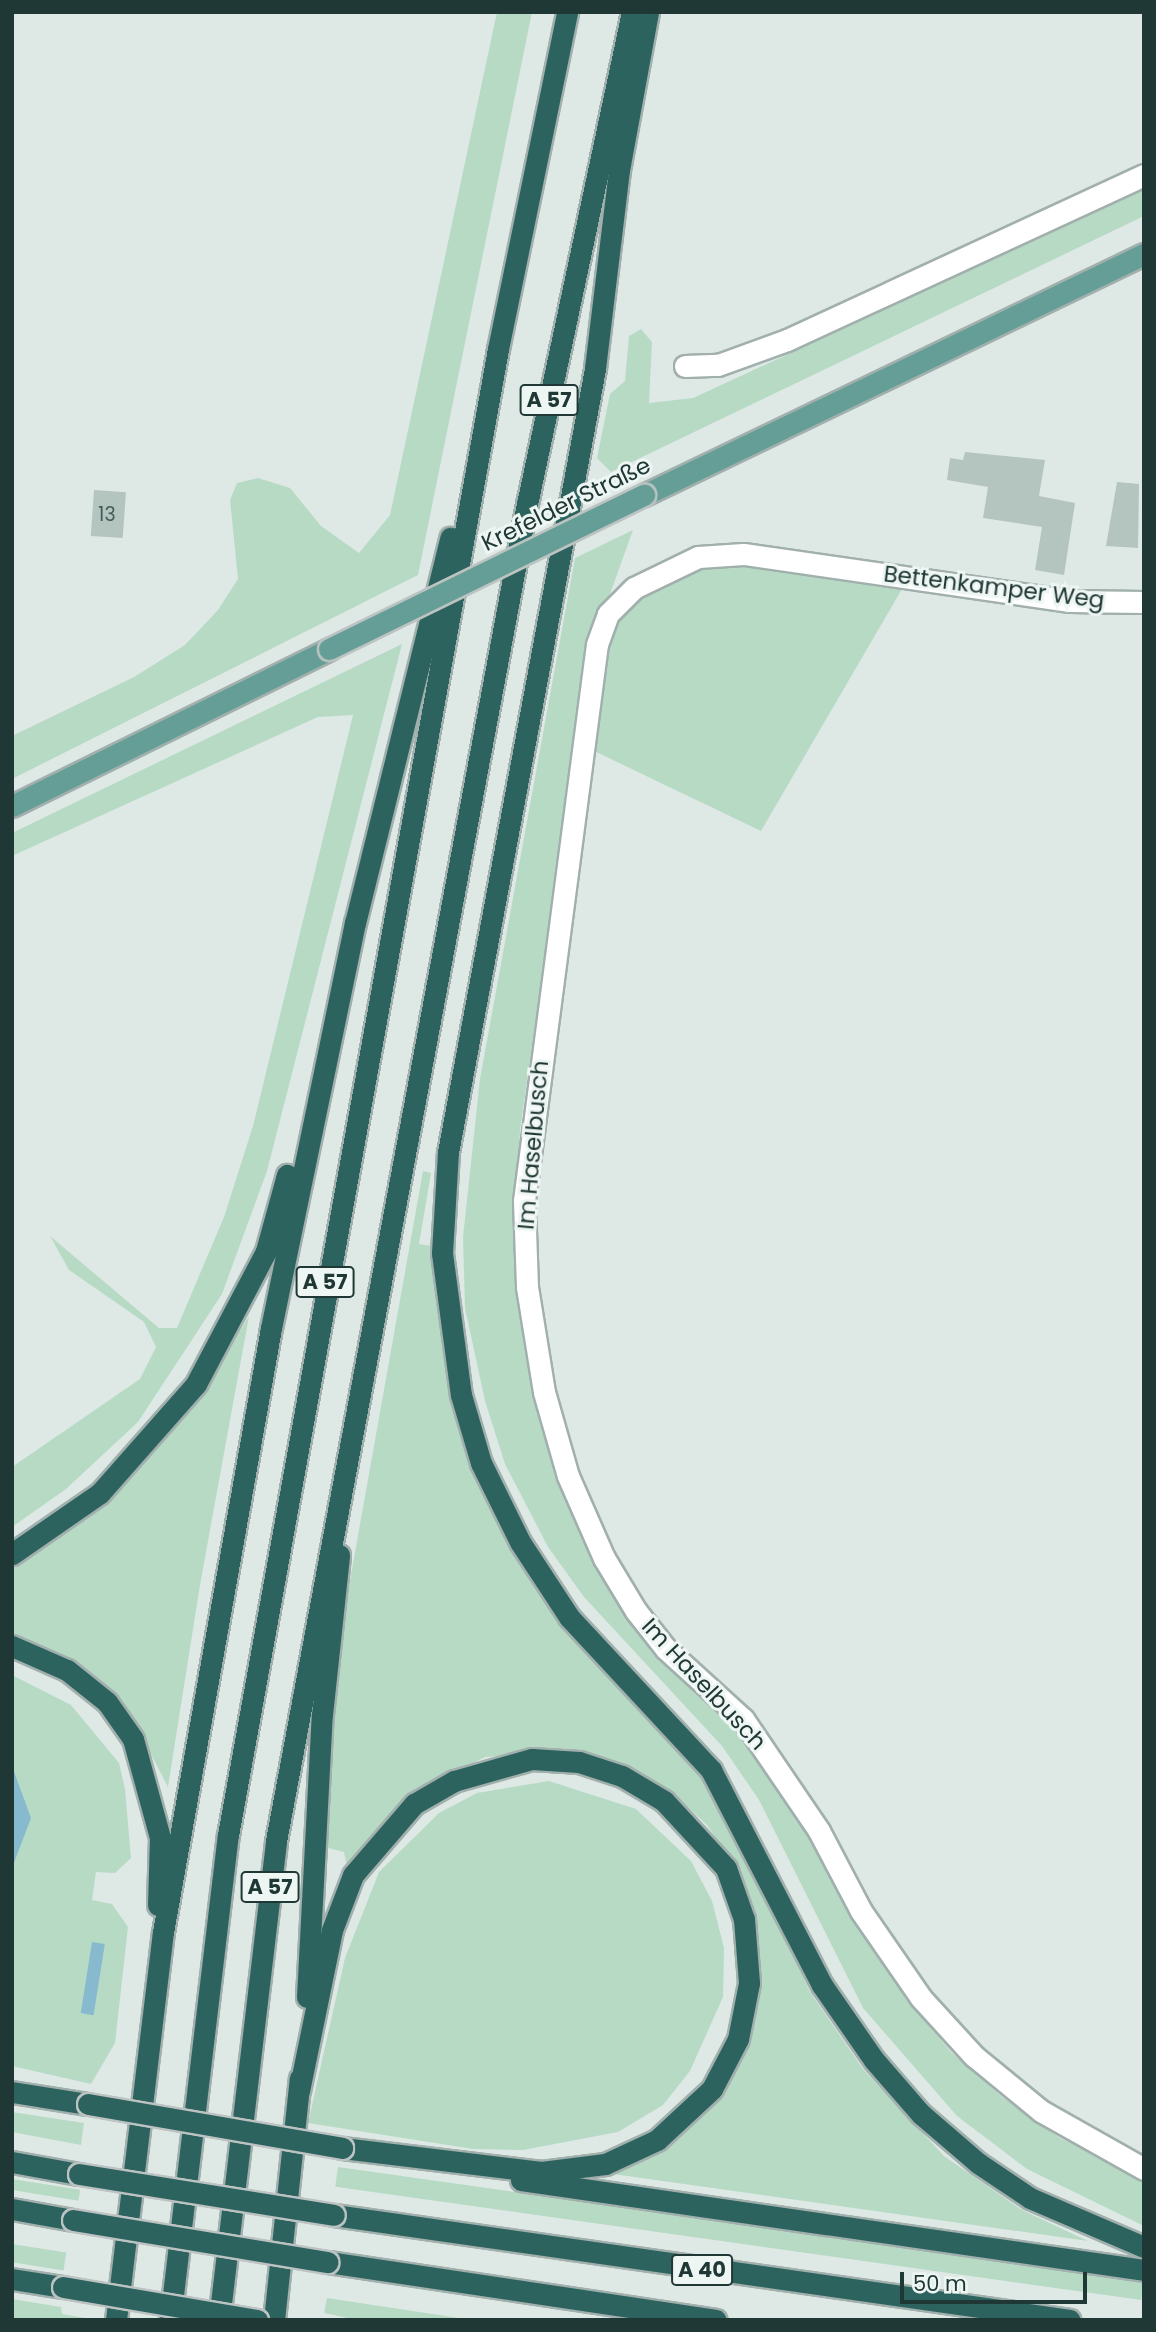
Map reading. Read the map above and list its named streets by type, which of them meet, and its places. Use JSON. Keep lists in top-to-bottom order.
{
  "streets": {
    "highway": ["A 57", "A 40"],
    "main road": ["Krefelder Straße"],
    "street": ["Bettenkamper Weg", "Im Haselbusch"]
  },
  "crossings": [
    ["Bettenkamper Weg", "Im Haselbusch"]
  ],
  "house_numbers": ["13"],
  "scale_bar": "50 m"
}
